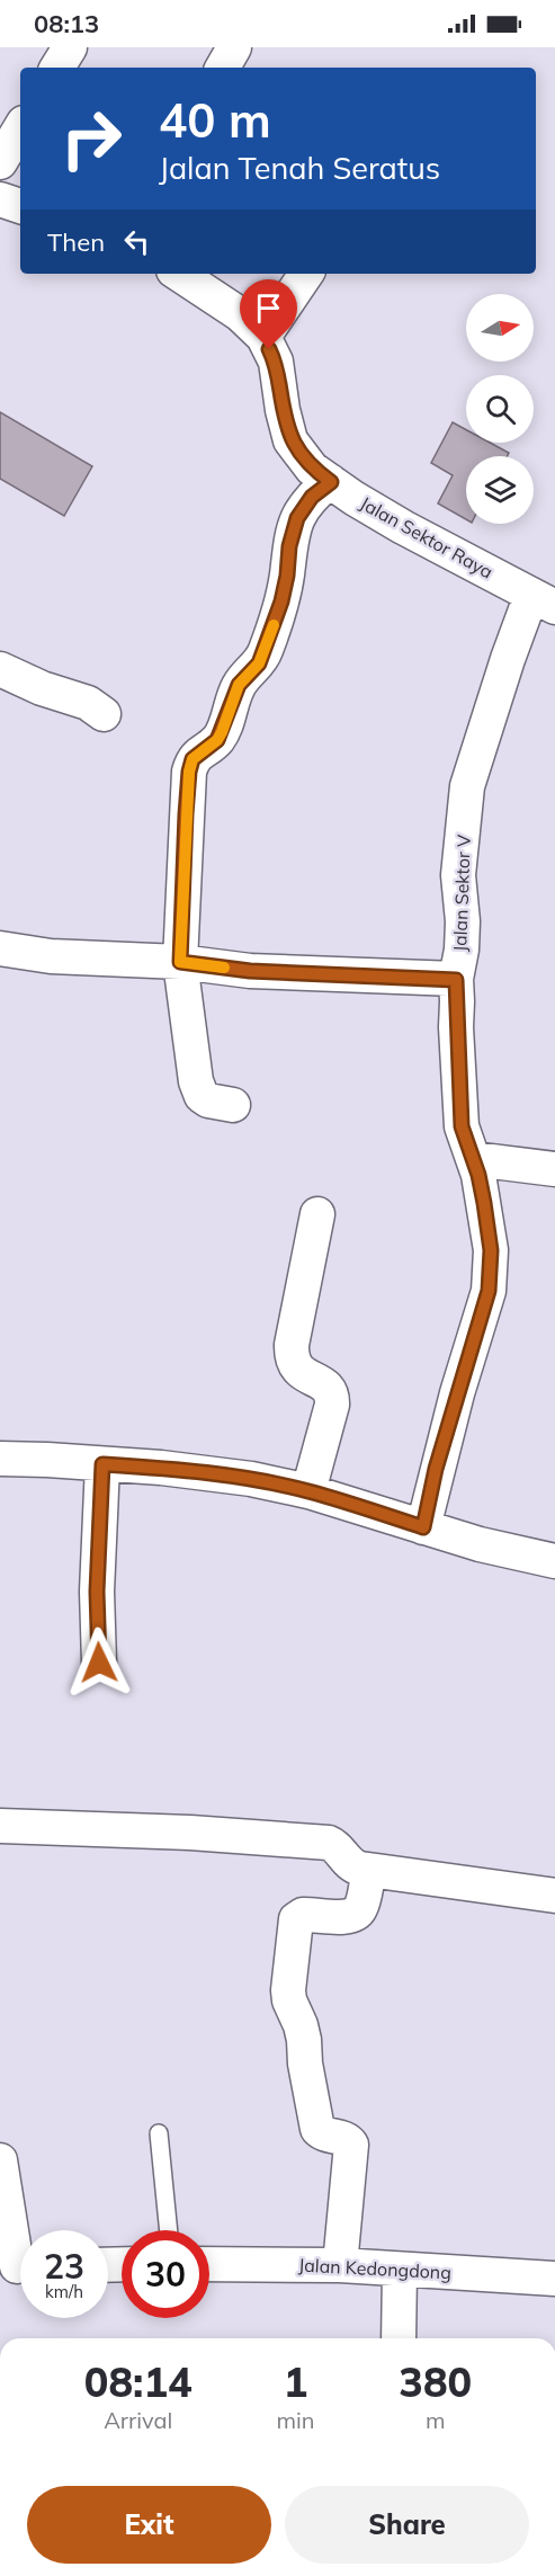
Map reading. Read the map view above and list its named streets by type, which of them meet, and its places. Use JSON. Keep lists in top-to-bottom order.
{
  "streets": {
    "street": ["Jalan Sektor Raya", "Jalan Sektor V", "Jalan Kedongdong"]
  },
  "crossings": [
    ["Jalan Sektor Raya", "Jalan Sektor V"]
  ],
  "north": "right",
  "page": {
    "status": "08:13",
    "turn": ["40 m", "Jalan Tenah Seratus"],
    "then": "Then",
    "speed": "23 km/h",
    "limit": "30",
    "eta": [
      "08:14",
      "Arrival",
      "1",
      "min",
      "380",
      "m"
    ],
    "buttons": ["Exit", "Share"]
  }
}
